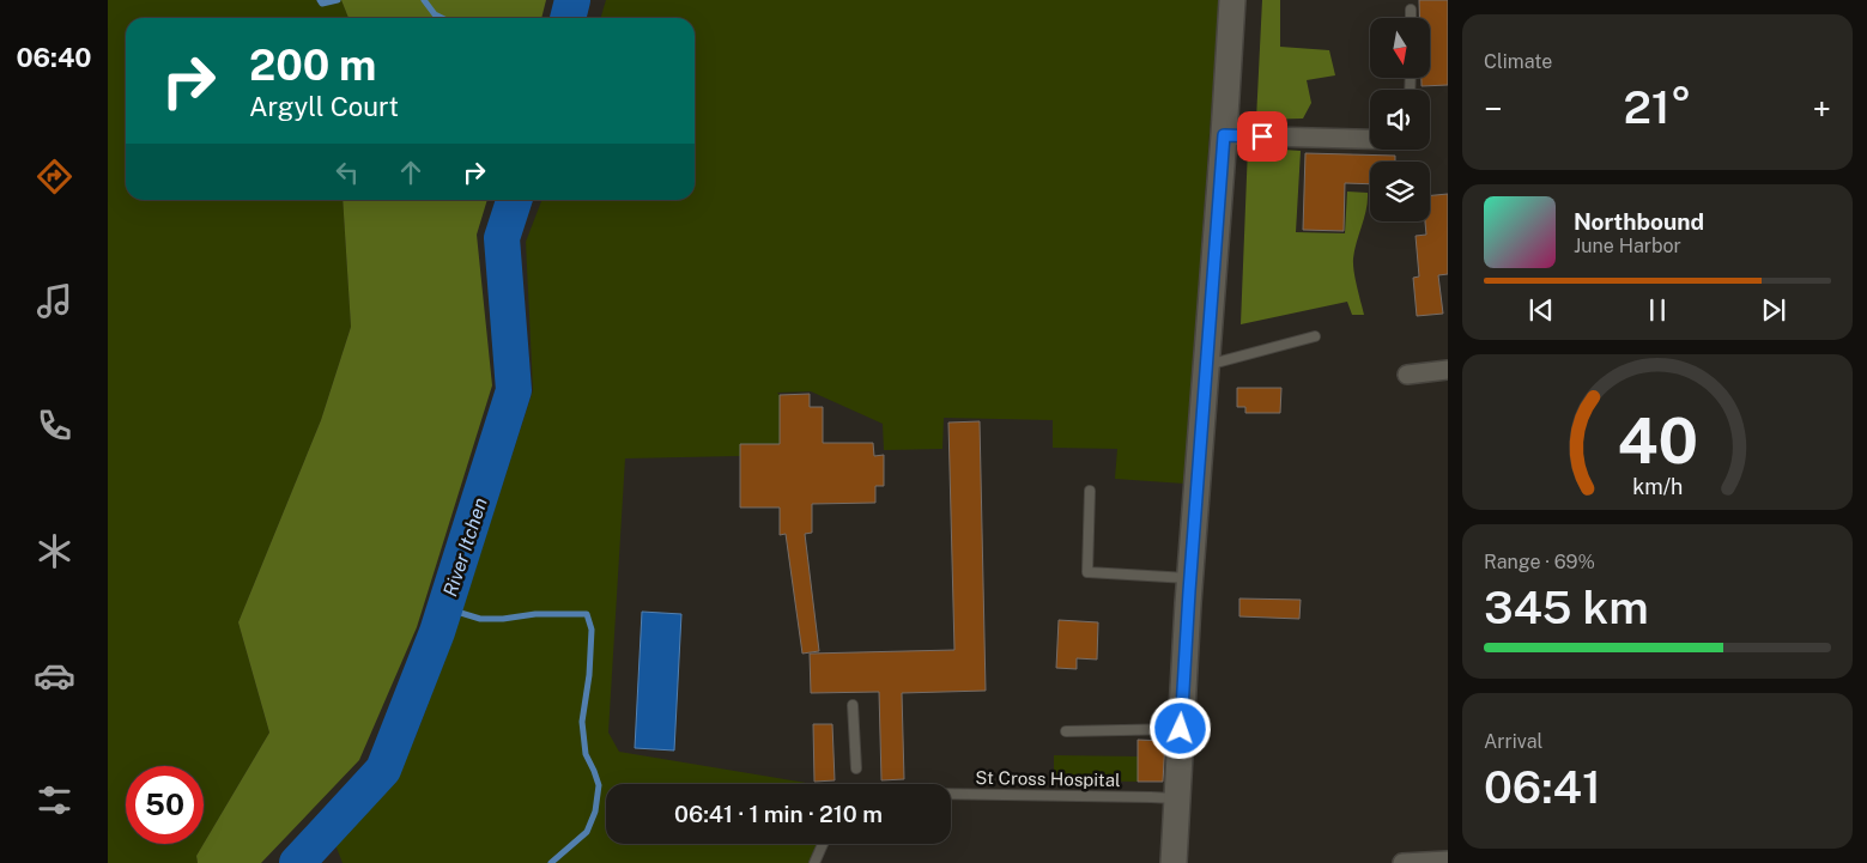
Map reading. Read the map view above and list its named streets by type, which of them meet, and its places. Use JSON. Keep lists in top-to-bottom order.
{
  "streets": {
    "lane": ["St Cross Hospital"]
  },
  "water": ["River Itchen"],
  "north": "bottom",
  "page": {
    "tabs": "06:40",
    "tile": [
      "Climate",
      ["Range · 69%", "345 km"],
      ["Arrival", "06:41"]
    ],
    "turn": ["200 m", "Argyll Court"],
    "heat": ["−", "21°", "+"],
    "song": ["Northbound", "June Harbor"],
    "limit": "50",
    "trip": "06:41 · 1 min · 210 m",
    "gauge": ["40", "km/h"]
  }
}
